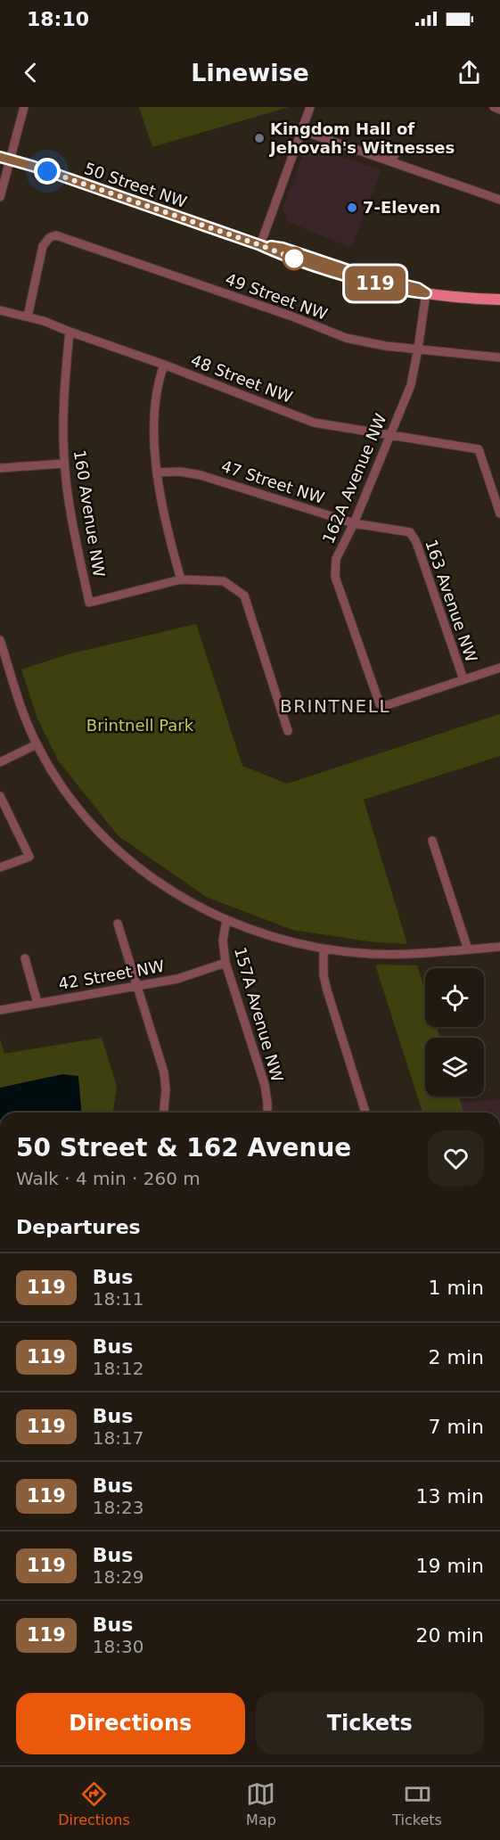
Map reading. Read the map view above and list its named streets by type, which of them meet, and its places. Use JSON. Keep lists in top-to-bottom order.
{
  "streets": {
    "main road": ["50 Street NW"],
    "street": [
      "49 Street NW",
      "48 Street NW",
      "162A Avenue NW",
      "47 Street NW",
      "160 Avenue NW",
      "163 Avenue NW",
      "42 Street NW",
      "157A Avenue NW"
    ]
  },
  "crossings": [
    ["50 Street NW", "162A Avenue NW"],
    ["49 Street NW", "48 Street NW"],
    ["49 Street NW", "162A Avenue NW"],
    ["48 Street NW", "162A Avenue NW"],
    ["48 Street NW", "160 Avenue NW"],
    ["162A Avenue NW", "47 Street NW"],
    ["162A Avenue NW", "163 Avenue NW"],
    ["47 Street NW", "163 Avenue NW"],
    ["42 Street NW", "157A Avenue NW"]
  ],
  "districts": ["BRINTNELL"],
  "parks": ["Brintnell Park"],
  "places": ["Kingdom Hall of Jehovah's Witnesses", "7-Eleven"],
  "lines": ["bus line 119"],
  "page": {
    "status": "18:10",
    "header": "Linewise",
    "on_map": "119",
    "heading": [
      ["50 Street & 162 Avenue", "Walk · 4 min · 260 m"],
      "Departures"
    ],
    "list": [
      {
        "mark": "119",
        "name": "Bus",
        "note": "18:11",
        "value": "1 min"
      },
      {
        "mark": "119",
        "name": "Bus",
        "note": "18:12",
        "value": "2 min"
      },
      {
        "mark": "119",
        "name": "Bus",
        "note": "18:17",
        "value": "7 min"
      },
      {
        "mark": "119",
        "name": "Bus",
        "note": "18:23",
        "value": "13 min"
      },
      {
        "mark": "119",
        "name": "Bus",
        "note": "18:29",
        "value": "19 min"
      },
      {
        "mark": "119",
        "name": "Bus",
        "note": "18:30",
        "value": "20 min"
      }
    ],
    "buttons": ["Directions", "Tickets"],
    "tabs": ["Directions", "Map", "Tickets"]
  }
}
